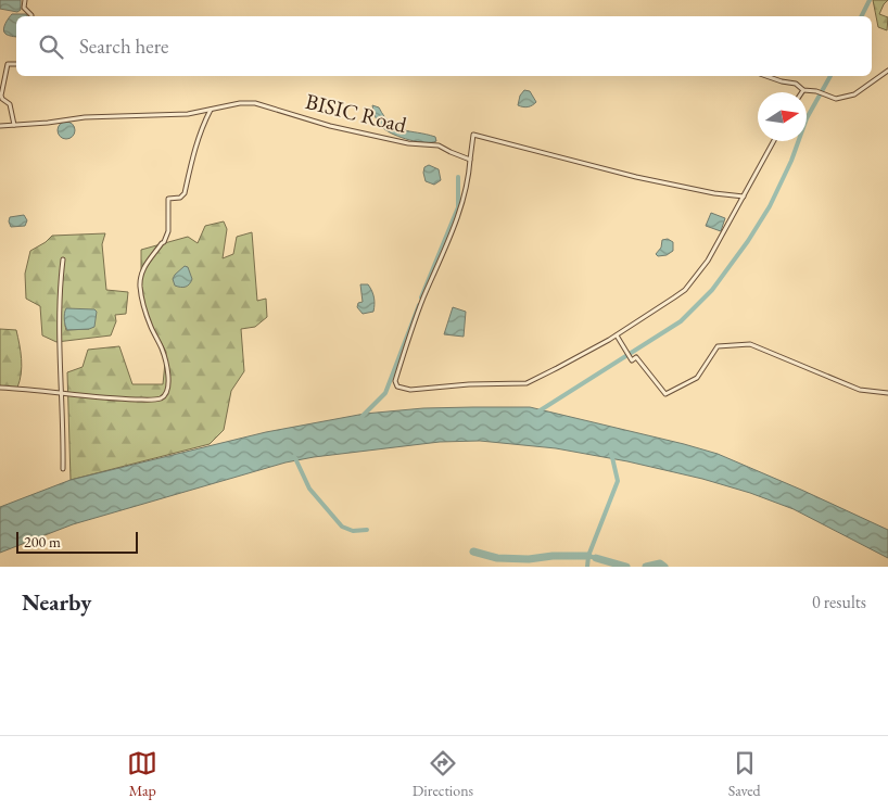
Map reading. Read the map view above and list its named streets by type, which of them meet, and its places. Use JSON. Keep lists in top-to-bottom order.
{
  "streets": {
    "street": ["BISIC Road"]
  },
  "scale_bar": "200 m",
  "north": "right",
  "page": {
    "search": "Search here",
    "scale": "200 m",
    "heading": ["Nearby", "0 results"],
    "nav": ["Map", "Directions", "Saved"]
  }
}
